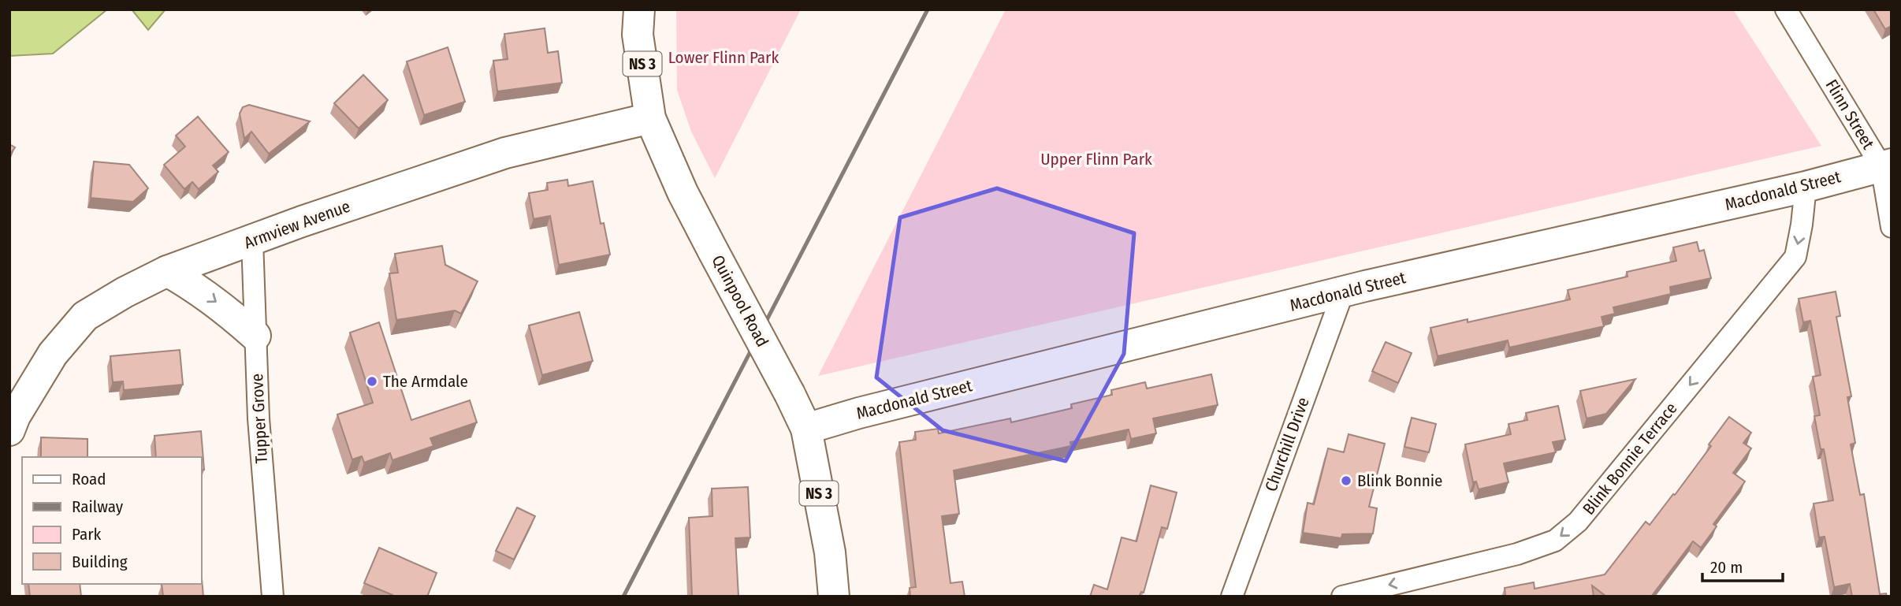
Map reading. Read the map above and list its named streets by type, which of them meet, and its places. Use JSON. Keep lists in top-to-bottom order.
{
  "streets": {
    "street": [
      "NS 3",
      "Flinn Street",
      "Macdonald Street",
      "Armview Avenue",
      "Quinpool Road",
      "Tupper Grove",
      "Churchill Drive",
      "Blink Bonnie Terrace"
    ]
  },
  "crossings": [
    ["Flinn Street", "Macdonald Street"],
    ["Macdonald Street", "Quinpool Road"],
    ["Macdonald Street", "Churchill Drive"],
    ["Macdonald Street", "Blink Bonnie Terrace"],
    ["Armview Avenue", "Quinpool Road"],
    ["Armview Avenue", "Tupper Grove"]
  ],
  "one_way": ["Blink Bonnie Terrace"],
  "parks": ["Lower Flinn Park", "Upper Flinn Park"],
  "places": ["The Armdale", "Blink Bonnie"],
  "legend": [
    "Road",
    "Railway",
    "Park",
    "Building"
  ],
  "scale_bar": "20 m"
}
